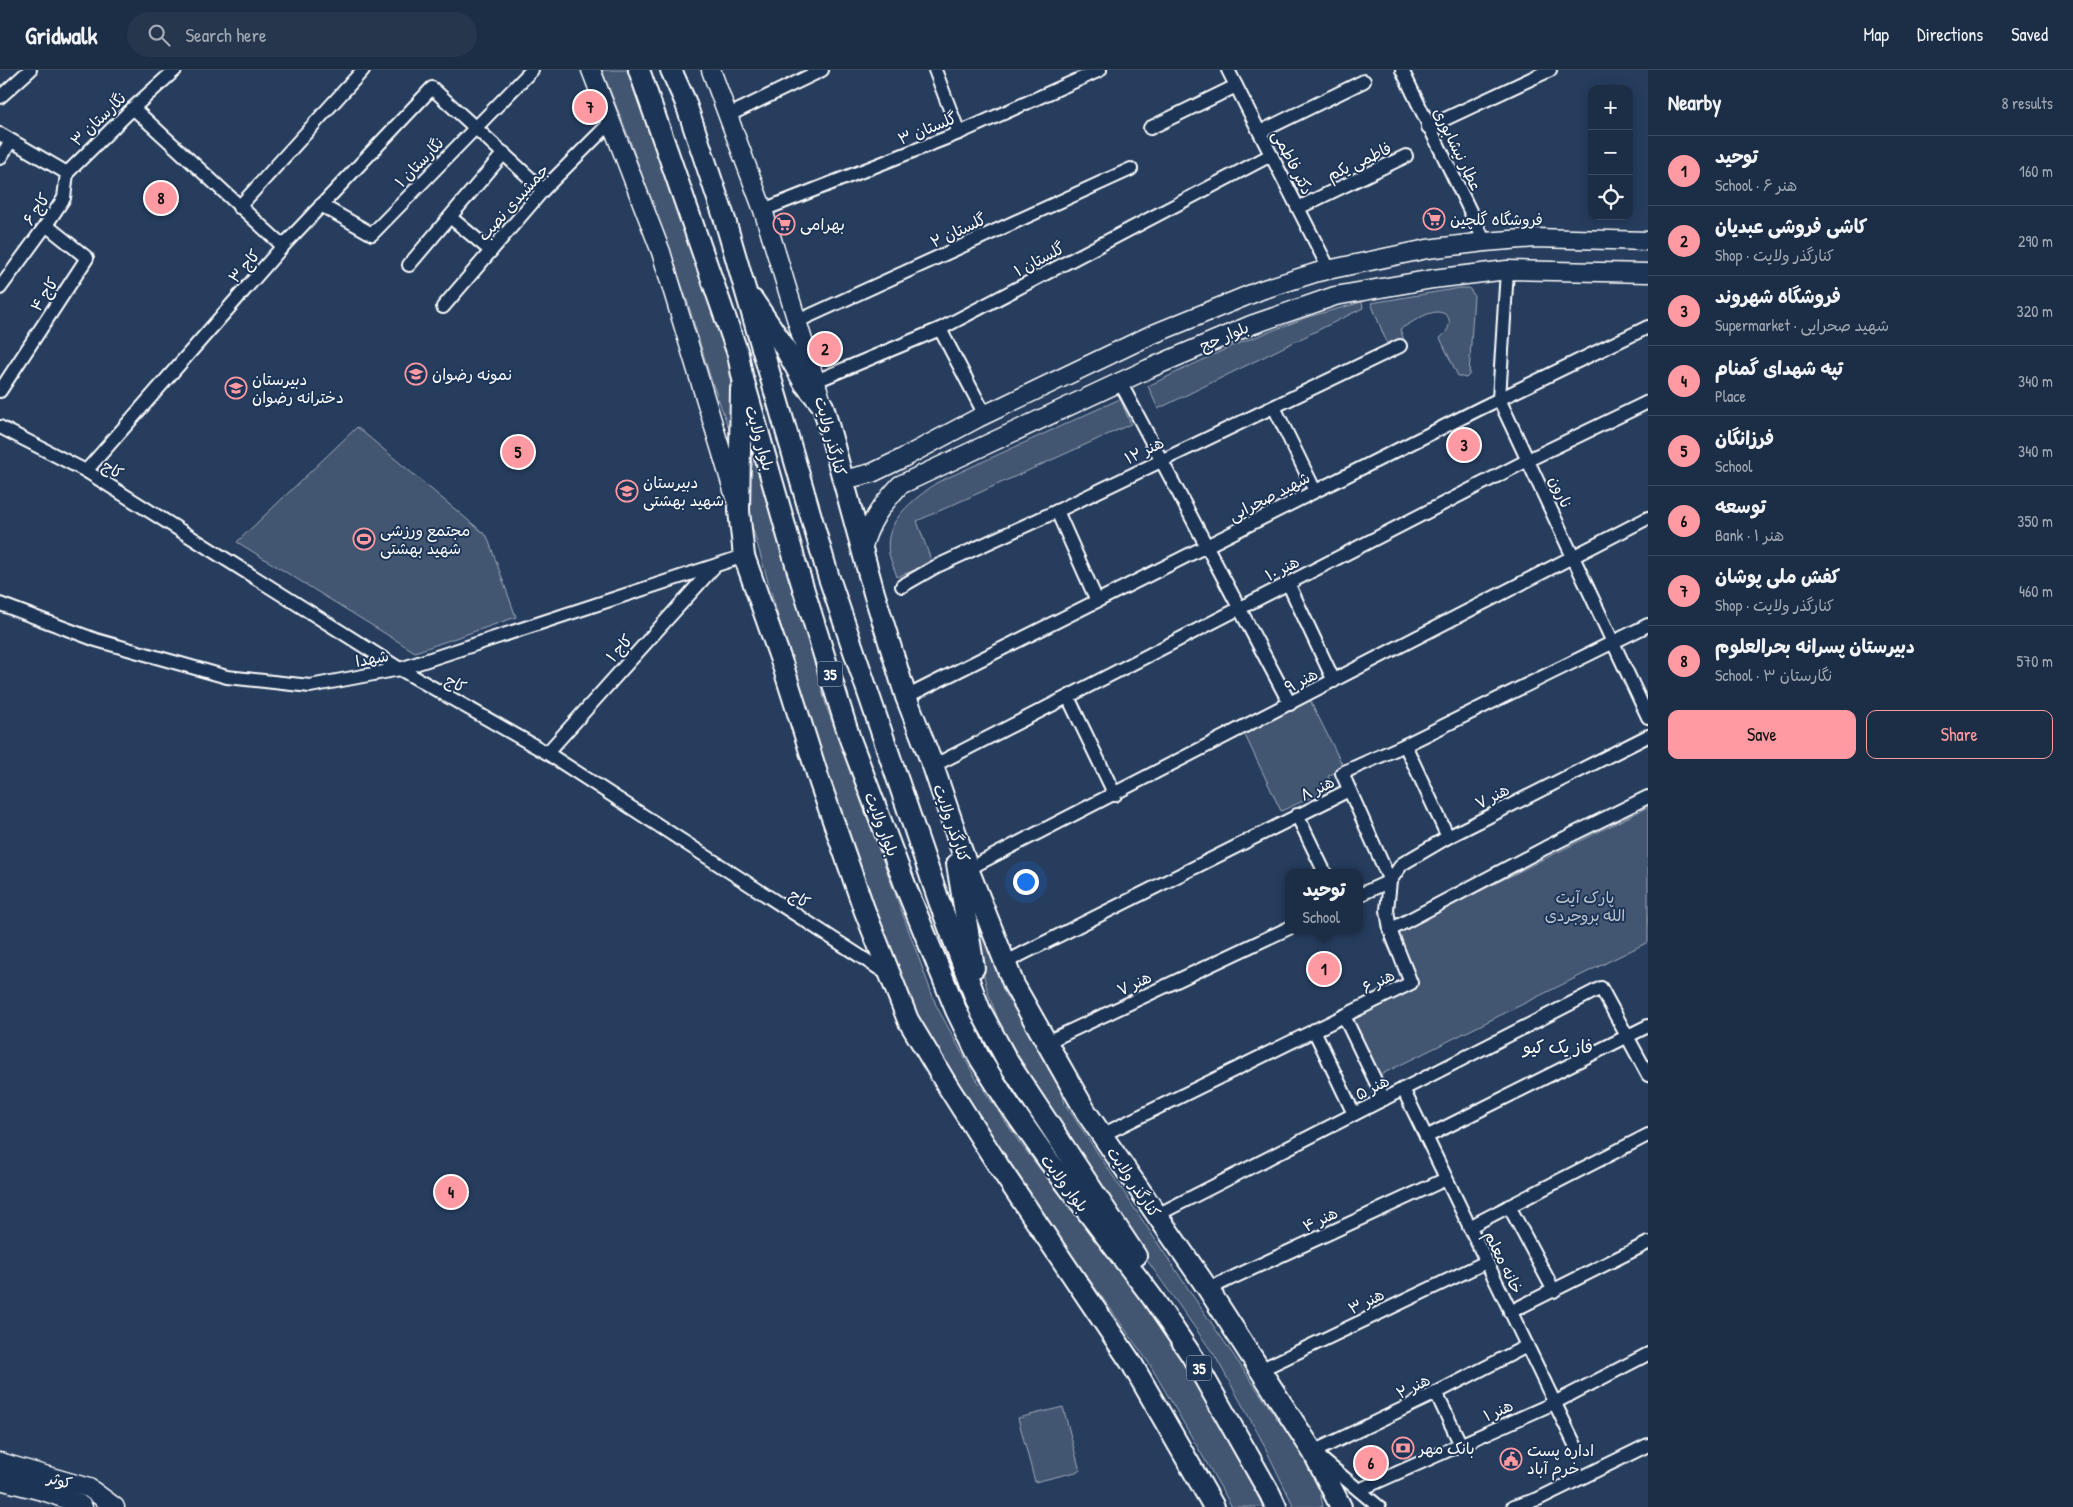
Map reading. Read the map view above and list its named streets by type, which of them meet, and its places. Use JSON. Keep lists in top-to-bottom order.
{
  "streets": {
    "main road": [
      "بلوار حج",
      "کنارگذر ولایت",
      "بلوار ولایت",
      "35",
      "کوثر"
    ],
    "street": [
      "نگارستان ۳",
      "گلستان ۳",
      "عطار نیشابوری",
      "فاطمی یکم",
      "نگارستان ۱",
      "دکتر فاطمی",
      "جمشیدی نصب",
      "کاج ۶",
      "گلستان ۲",
      "گلستان ۱",
      "کاج ۳",
      "کاج ۴",
      "هنر ۱۲",
      "کاج",
      "نارون",
      "شهید صحرایی",
      "هنر ۱۰",
      "کاج ۱",
      "شهدا",
      "هنر ۹",
      "هنر ۸",
      "هنر ۷",
      "هنر ۶",
      "هنر ۵",
      "هنر ۴",
      "خانه معلم",
      "هنر ۳",
      "هنر ۲",
      "هنر ۱"
    ]
  },
  "crossings": [
    ["نگارستان ۳", "کاج ۶"],
    ["گلستان ۳", "کنارگذر ولایت"],
    ["عطار نیشابوری", "بلوار حج"],
    ["فاطمی یکم", "دکتر فاطمی"],
    ["نگارستان ۱", "کاج ۳"],
    ["دکتر فاطمی", "گلستان ۱"],
    ["دکتر فاطمی", "بلوار حج"],
    ["کاج ۶", "کاج ۴"],
    ["گلستان ۲", "کنارگذر ولایت"],
    ["گلستان ۱", "کنارگذر ولایت"],
    ["کاج ۳", "کاج"],
    ["بلوار حج", "کنارگذر ولایت"],
    ["بلوار حج", "نارون"],
    ["کنارگذر ولایت", "شهید صحرایی"],
    ["کنارگذر ولایت", "هنر ۱۰"],
    ["کنارگذر ولایت", "هنر ۹"],
    ["کنارگذر ولایت", "هنر ۸"],
    ["کنارگذر ولایت", "هنر ۷"],
    ["کنارگذر ولایت", "هنر ۶"],
    ["کنارگذر ولایت", "هنر ۵"],
    ["کنارگذر ولایت", "هنر ۴"],
    ["کنارگذر ولایت", "هنر ۳"],
    ["کنارگذر ولایت", "هنر ۲"],
    ["کاج", "کاج ۱"],
    ["کاج", "شهدا"],
    ["نارون", "شهید صحرایی"],
    ["نارون", "هنر ۱۰"],
    ["نارون", "هنر ۹"],
    ["نارون", "هنر ۸"],
    ["کاج ۱", "شهدا"],
    ["هنر ۵", "خانه معلم"],
    ["هنر ۴", "خانه معلم"],
    ["خانه معلم", "هنر ۳"],
    ["خانه معلم", "هنر ۲"],
    ["خانه معلم", "هنر ۱"]
  ],
  "districts": ["فاز یک کیو"],
  "parks": ["پارک آیت الله بروجردی"],
  "places": {
    "supermarket": ["فروشگاه گلچین", "بهرامی"],
    "school or university": ["نمونه رضوان", "دبیرستان دخترانه رضوان", "دبیرستان شهید بهشتی"],
    "sports": ["مجتمع ورزشی شهید بهشتی"],
    "bank": ["بانک مهر"],
    "public building": ["اداره پست خرم آباد"]
  },
  "page": {
    "header": "Gridwalk",
    "search": "Search here",
    "nav": ["Map", "Directions", "Saved"],
    "heading": ["Nearby", "8 results"],
    "map_buttons": ["+", "−"],
    "pins": [
      "7",
      "8",
      "2",
      "3",
      "5",
      "1",
      "4",
      "6"
    ],
    "list": [
      {
        "mark": "1",
        "name": "توحید",
        "note": "School · هنر ۶",
        "value": "160 m"
      },
      {
        "mark": "2",
        "name": "کاشی فروشی عبدیان",
        "note": "Shop · کنارگذر ولایت",
        "value": "290 m"
      },
      {
        "mark": "3",
        "name": "فروشگاه شهروند",
        "note": "Supermarket · شهید صحرایی",
        "value": "320 m"
      },
      {
        "mark": "4",
        "name": "تپه شهدای گمنام",
        "note": "Place",
        "value": "340 m"
      },
      {
        "mark": "5",
        "name": "فرزانگان",
        "note": "School",
        "value": "340 m"
      },
      {
        "mark": "6",
        "name": "توسعه",
        "note": "Bank · هنر ۱",
        "value": "350 m"
      },
      {
        "mark": "7",
        "name": "کفش ملی پوشان",
        "note": "Shop · کنارگذر ولایت",
        "value": "460 m"
      },
      {
        "mark": "8",
        "name": "دبیرستان پسرانه بحرالعلوم",
        "note": "School · نگارستان ۳",
        "value": "570 m"
      }
    ],
    "buttons": ["Save", "Share"],
    "popup": ["توحید", "School"]
  }
}
